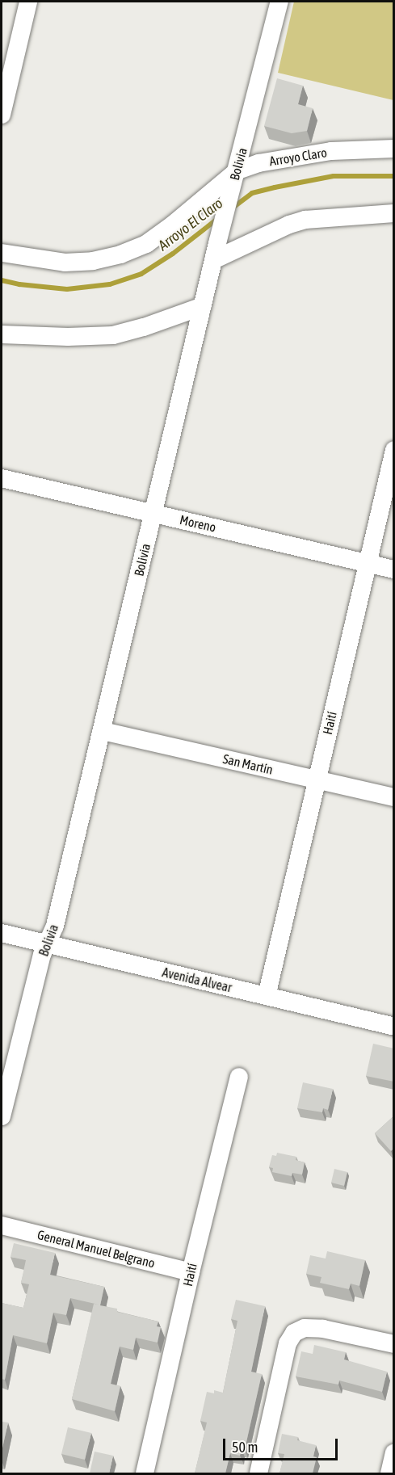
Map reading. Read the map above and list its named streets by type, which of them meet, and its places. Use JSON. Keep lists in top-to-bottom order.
{
  "streets": {
    "street": [
      "Arroyo Claro",
      "Bolivia",
      "Moreno",
      "Haití",
      "San Martín",
      "Avenida Alvear",
      "General Manuel Belgrano"
    ]
  },
  "crossings": [
    ["Arroyo Claro", "Bolivia"],
    ["Bolivia", "Moreno"],
    ["Bolivia", "San Martín"],
    ["Bolivia", "Avenida Alvear"],
    ["Moreno", "Haití"],
    ["Haití", "San Martín"],
    ["Haití", "Avenida Alvear"],
    ["Haití", "General Manuel Belgrano"]
  ],
  "water": ["Arroyo El Claro"],
  "scale_bar": "50 m"
}
